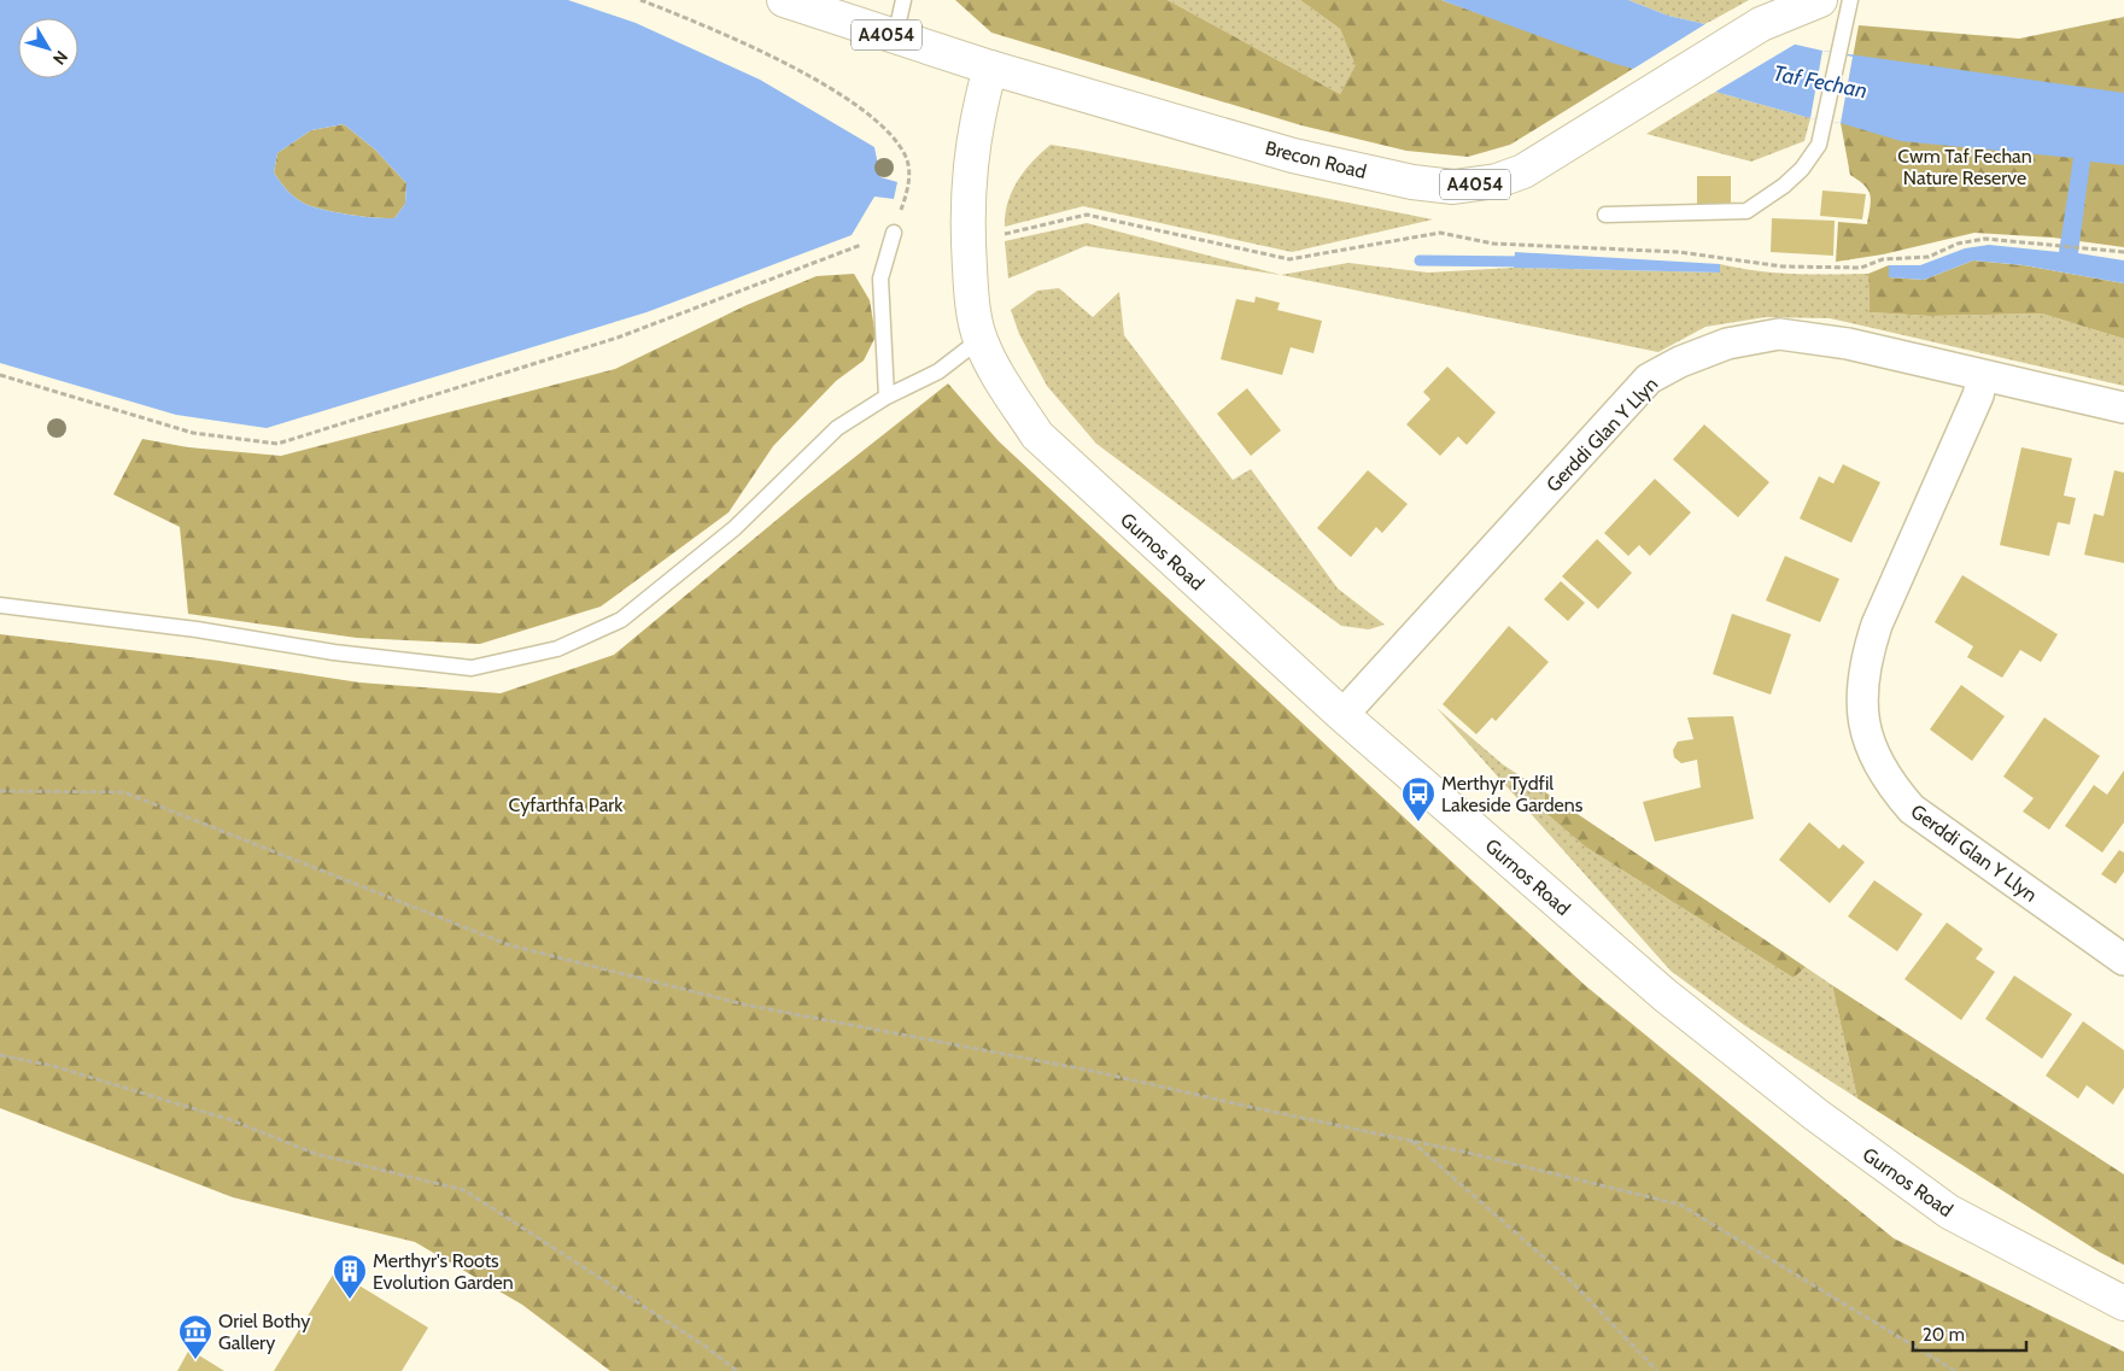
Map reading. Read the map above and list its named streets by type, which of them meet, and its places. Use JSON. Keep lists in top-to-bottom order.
{
  "streets": {
    "street": [
      "A4054",
      "Brecon Road",
      "Gerddi Glan Y Llyn",
      "Gurnos Road"
    ]
  },
  "crossings": [
    ["Brecon Road", "Gurnos Road"],
    ["Gerddi Glan Y Llyn", "Gurnos Road"]
  ],
  "water": ["Taf Fechan"],
  "parks": ["Cwm Taf Fechan Nature Reserve", "Cyfarthfa Park"],
  "places": {
    "bus stop": ["Merthyr Tydfil Lakeside Gardens"],
    "building": ["Merthyr's Roots Evolution Garden"],
    "museum": ["Oriel Bothy Gallery"]
  },
  "scale_bar": "20 m",
  "north": "bottom right"
}
